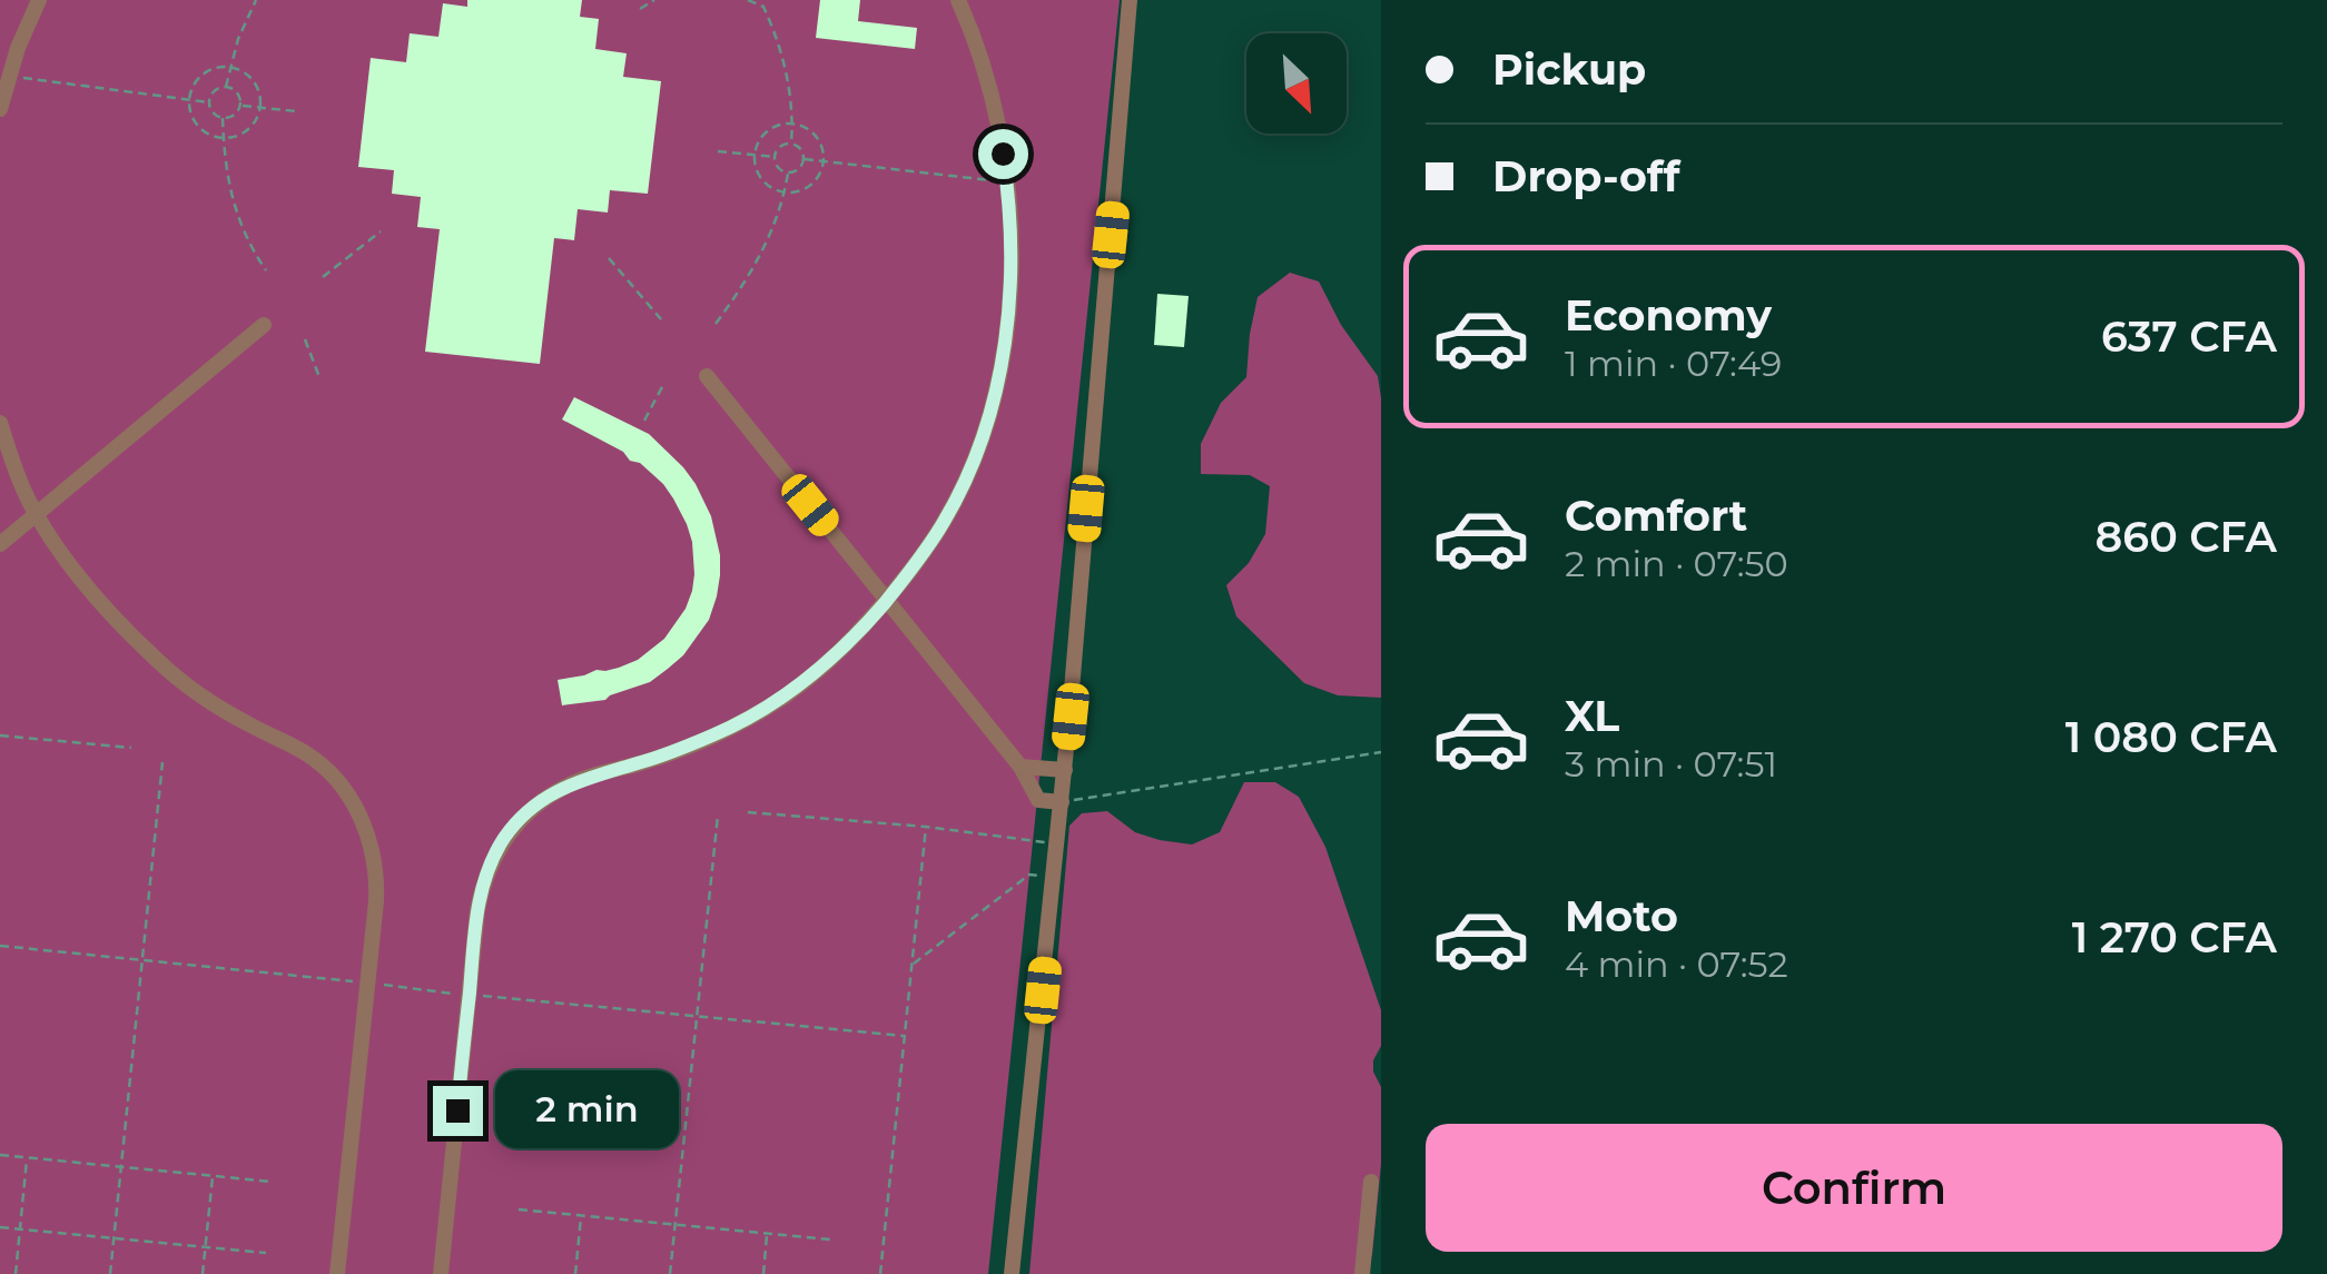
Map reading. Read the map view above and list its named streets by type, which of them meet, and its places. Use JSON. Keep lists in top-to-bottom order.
{
  "north": "bottom right",
  "page": {
    "banner": ["Pickup", "Drop-off"],
    "list": [
      {
        "name": "Economy",
        "note": "1 min · 07:49",
        "value": "637 CFA"
      },
      {
        "name": "Comfort",
        "note": "2 min · 07:50",
        "value": "860 CFA"
      },
      {
        "name": "XL",
        "note": "3 min · 07:51",
        "value": "1 080 CFA"
      },
      {
        "name": "Moto",
        "note": "4 min · 07:52",
        "value": "1 270 CFA"
      }
    ],
    "bubble": "2 min",
    "buttons": "Confirm"
  }
}
